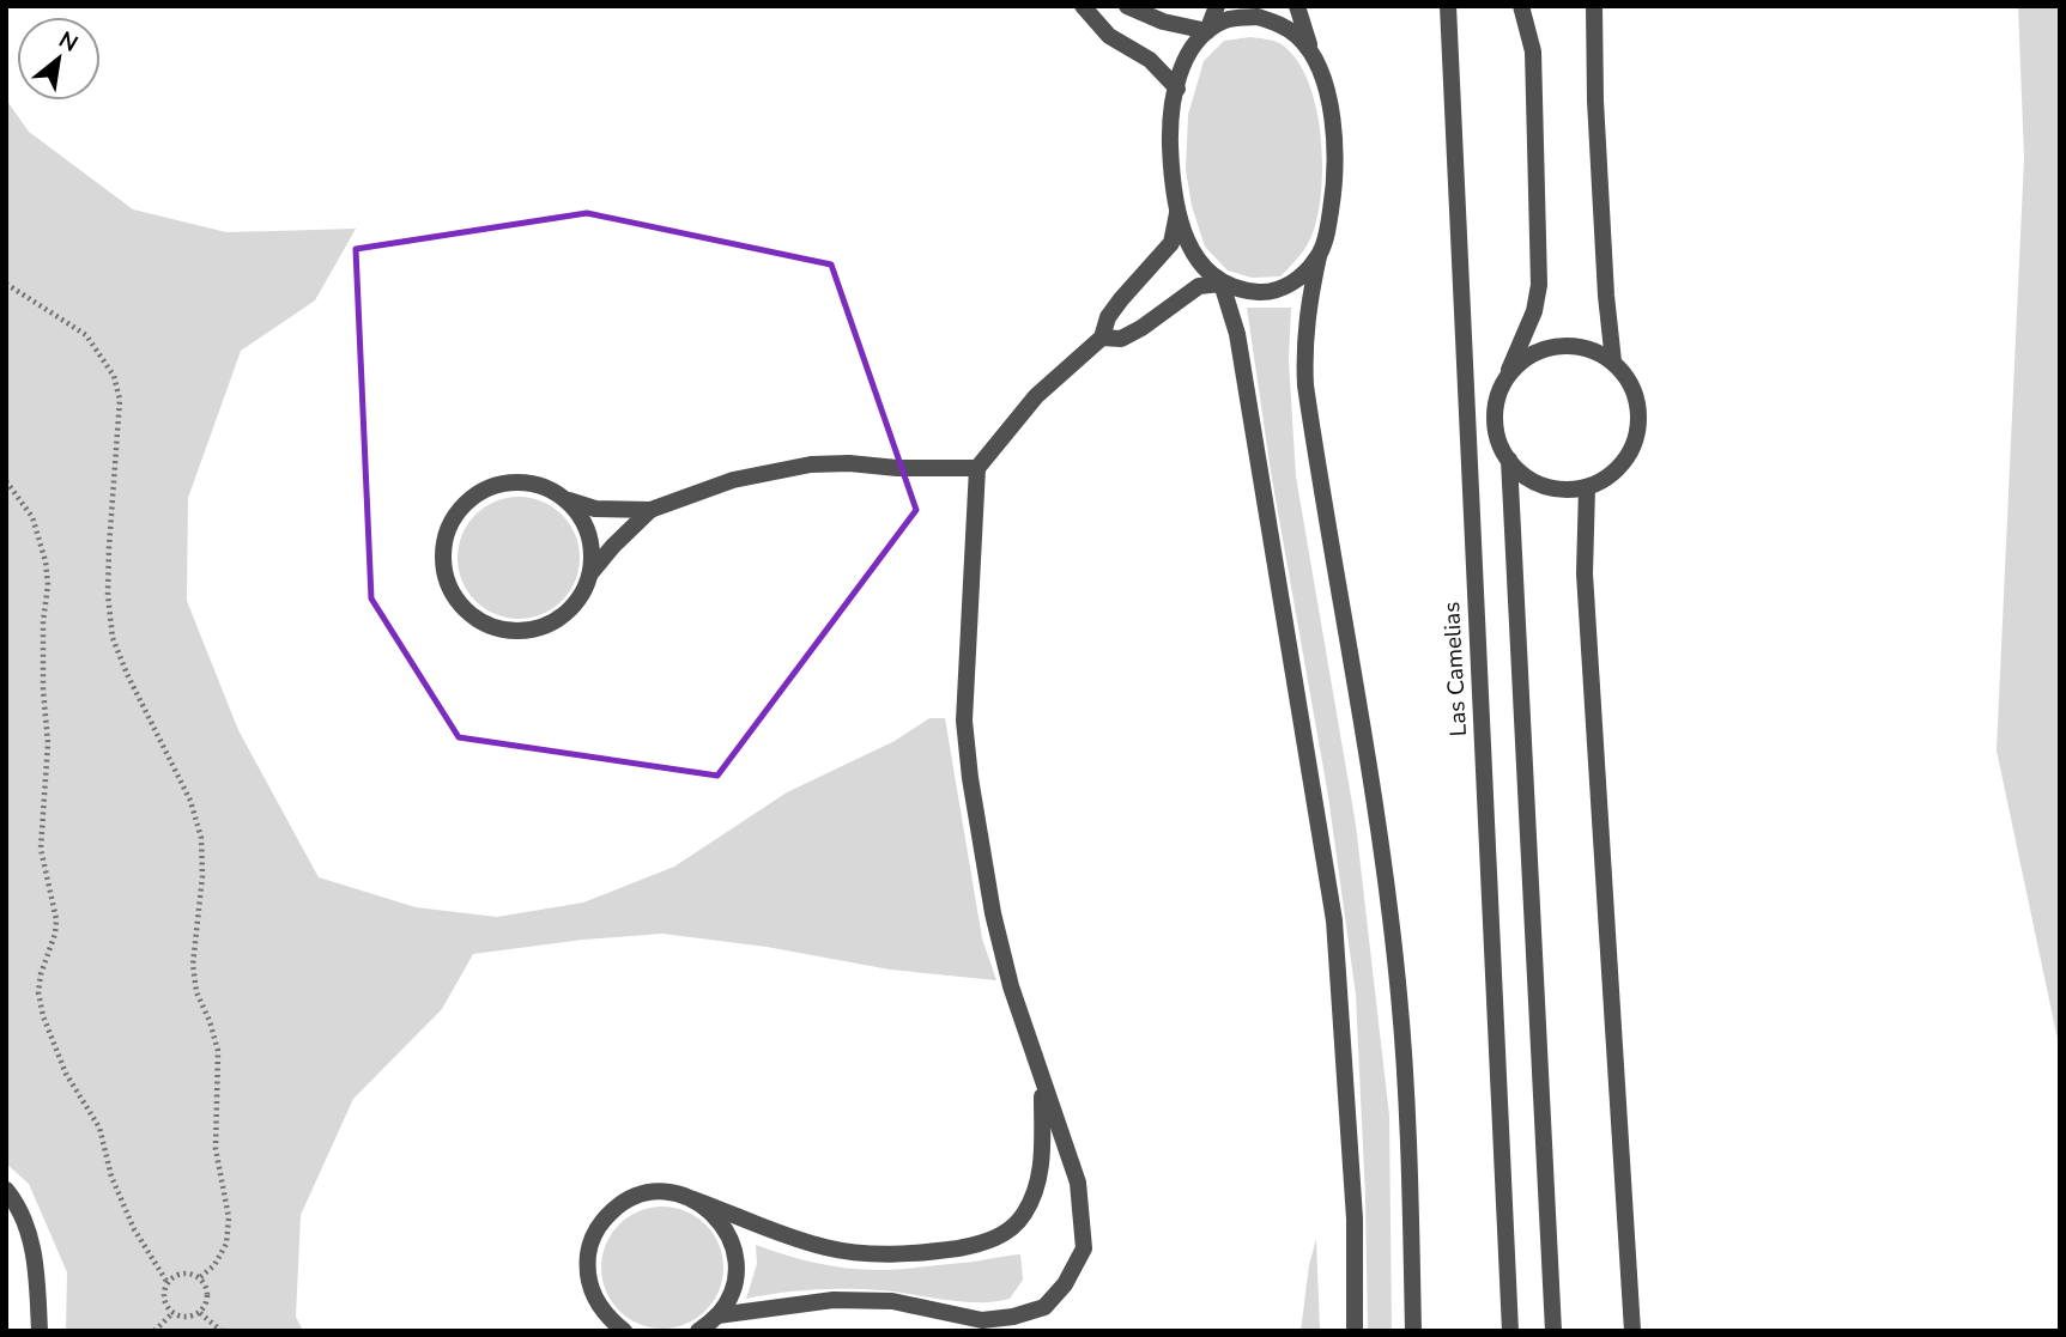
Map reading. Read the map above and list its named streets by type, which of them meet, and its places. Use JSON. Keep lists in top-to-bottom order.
{
  "streets": {
    "street": ["Las Camelias"]
  },
  "north": "top right"
}
